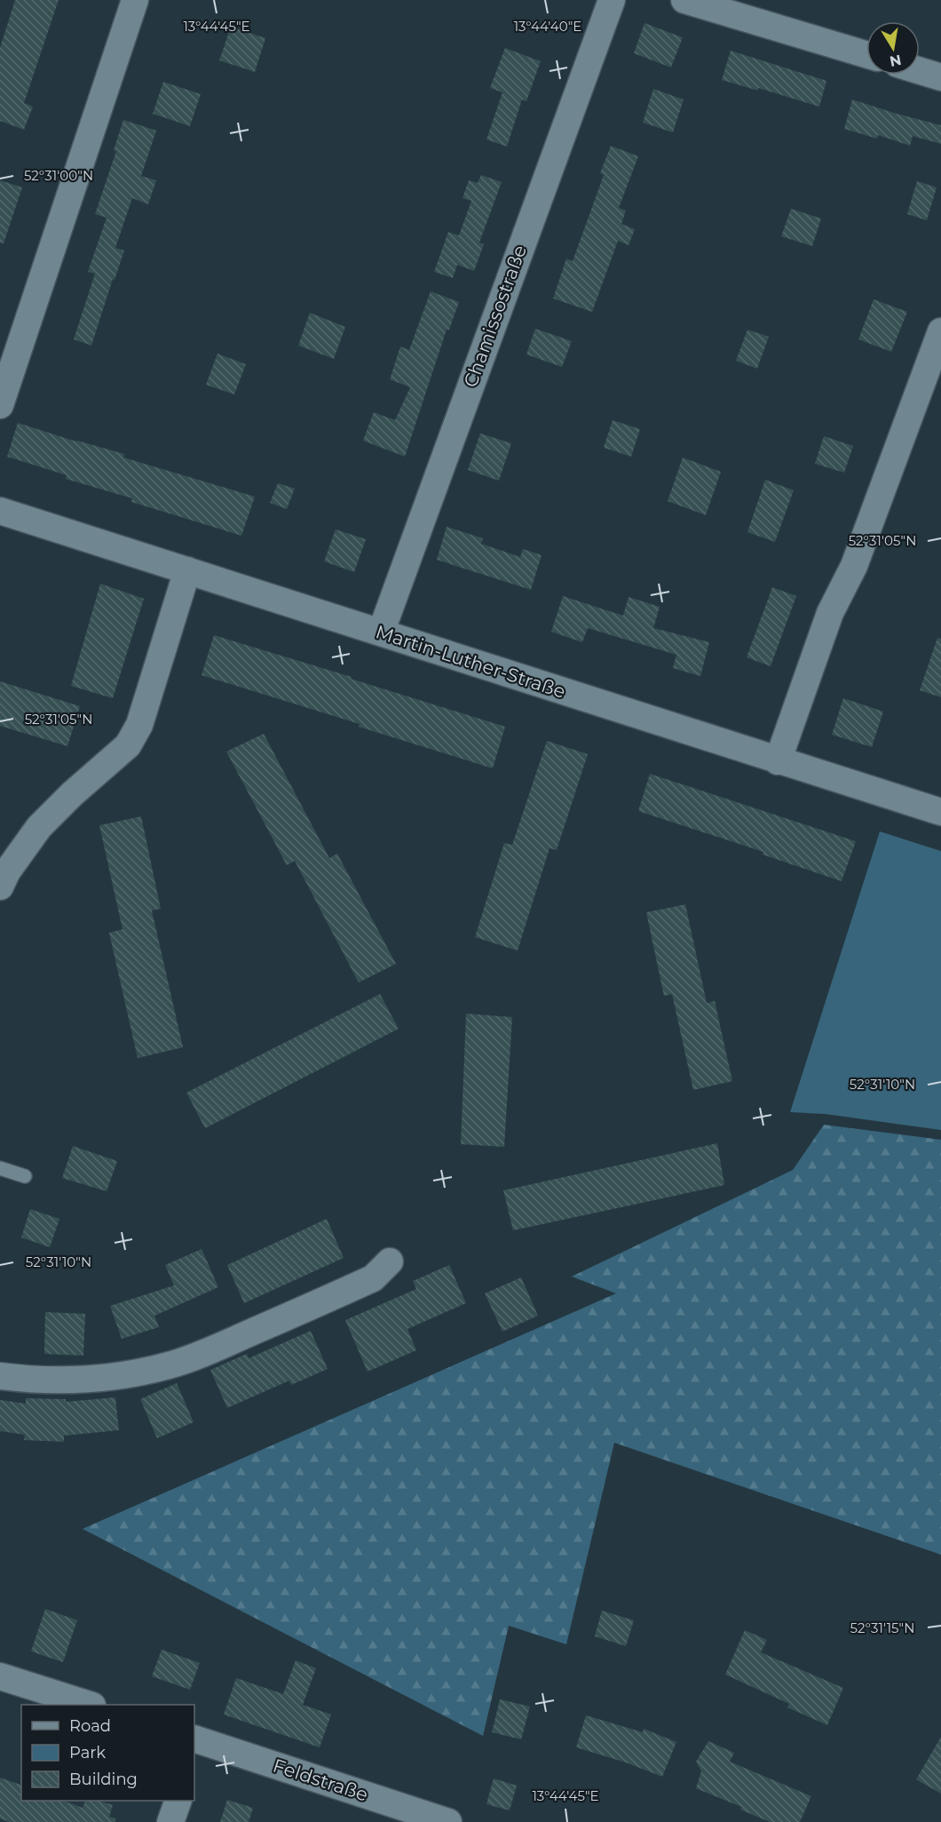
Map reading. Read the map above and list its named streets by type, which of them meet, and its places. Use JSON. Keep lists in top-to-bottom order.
{
  "streets": {
    "street": ["Chamissostraße", "Martin-Luther-Straße", "Feldstraße"]
  },
  "crossings": [
    ["Chamissostraße", "Martin-Luther-Straße"]
  ],
  "legend": ["Road", "Park", "Building"],
  "north": "bottom",
  "coordinates": [
    "13°44'45\"E",
    "13°44'40\"E",
    "52°31'00\"N",
    "52°31'05\"N",
    "52°31'10\"N",
    "52°31'15\"N"
  ]
}
